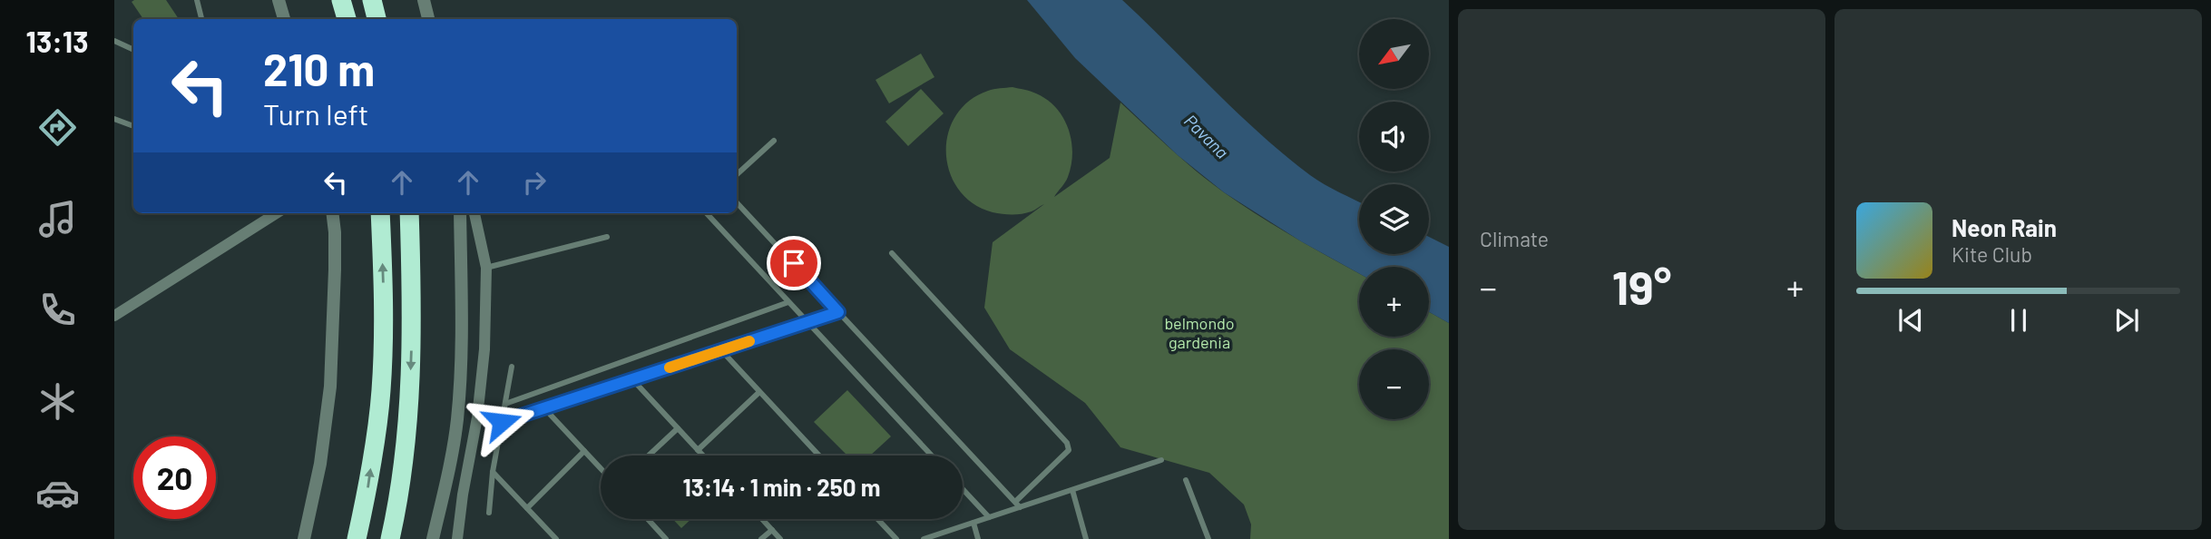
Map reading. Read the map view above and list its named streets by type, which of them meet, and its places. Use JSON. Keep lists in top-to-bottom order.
{
  "water": ["Pavana"],
  "parks": ["belmondo gardenia"],
  "north": "bottom left",
  "page": {
    "tabs": "13:13",
    "tile": "Climate",
    "map_buttons": ["+", "−"],
    "turn": ["210 m", "Turn left"],
    "song": ["Neon Rain", "Kite Club"],
    "heat": ["−", "19°", "+"],
    "limit": "20",
    "trip": "13:14 · 1 min · 250 m"
  }
}
